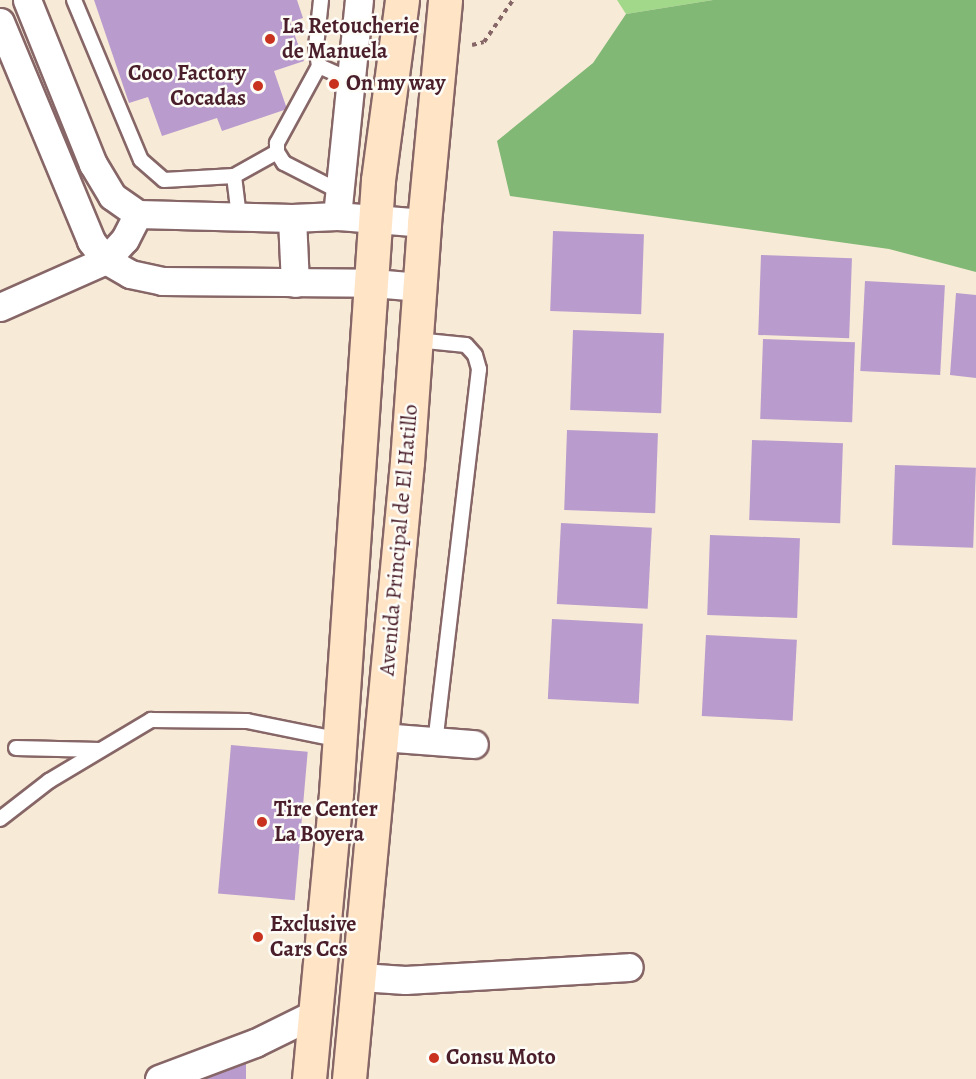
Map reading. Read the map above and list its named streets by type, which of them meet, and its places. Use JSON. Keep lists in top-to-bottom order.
{
  "streets": {
    "main road": ["Avenida Principal de El Hatillo"]
  },
  "places": [
    "La Retoucherie de Manuela",
    "On my way",
    "Coco Factory Cocadas",
    "Tire Center La Boyera",
    "Exclusive Cars Ccs",
    "Consu Moto"
  ]
}
